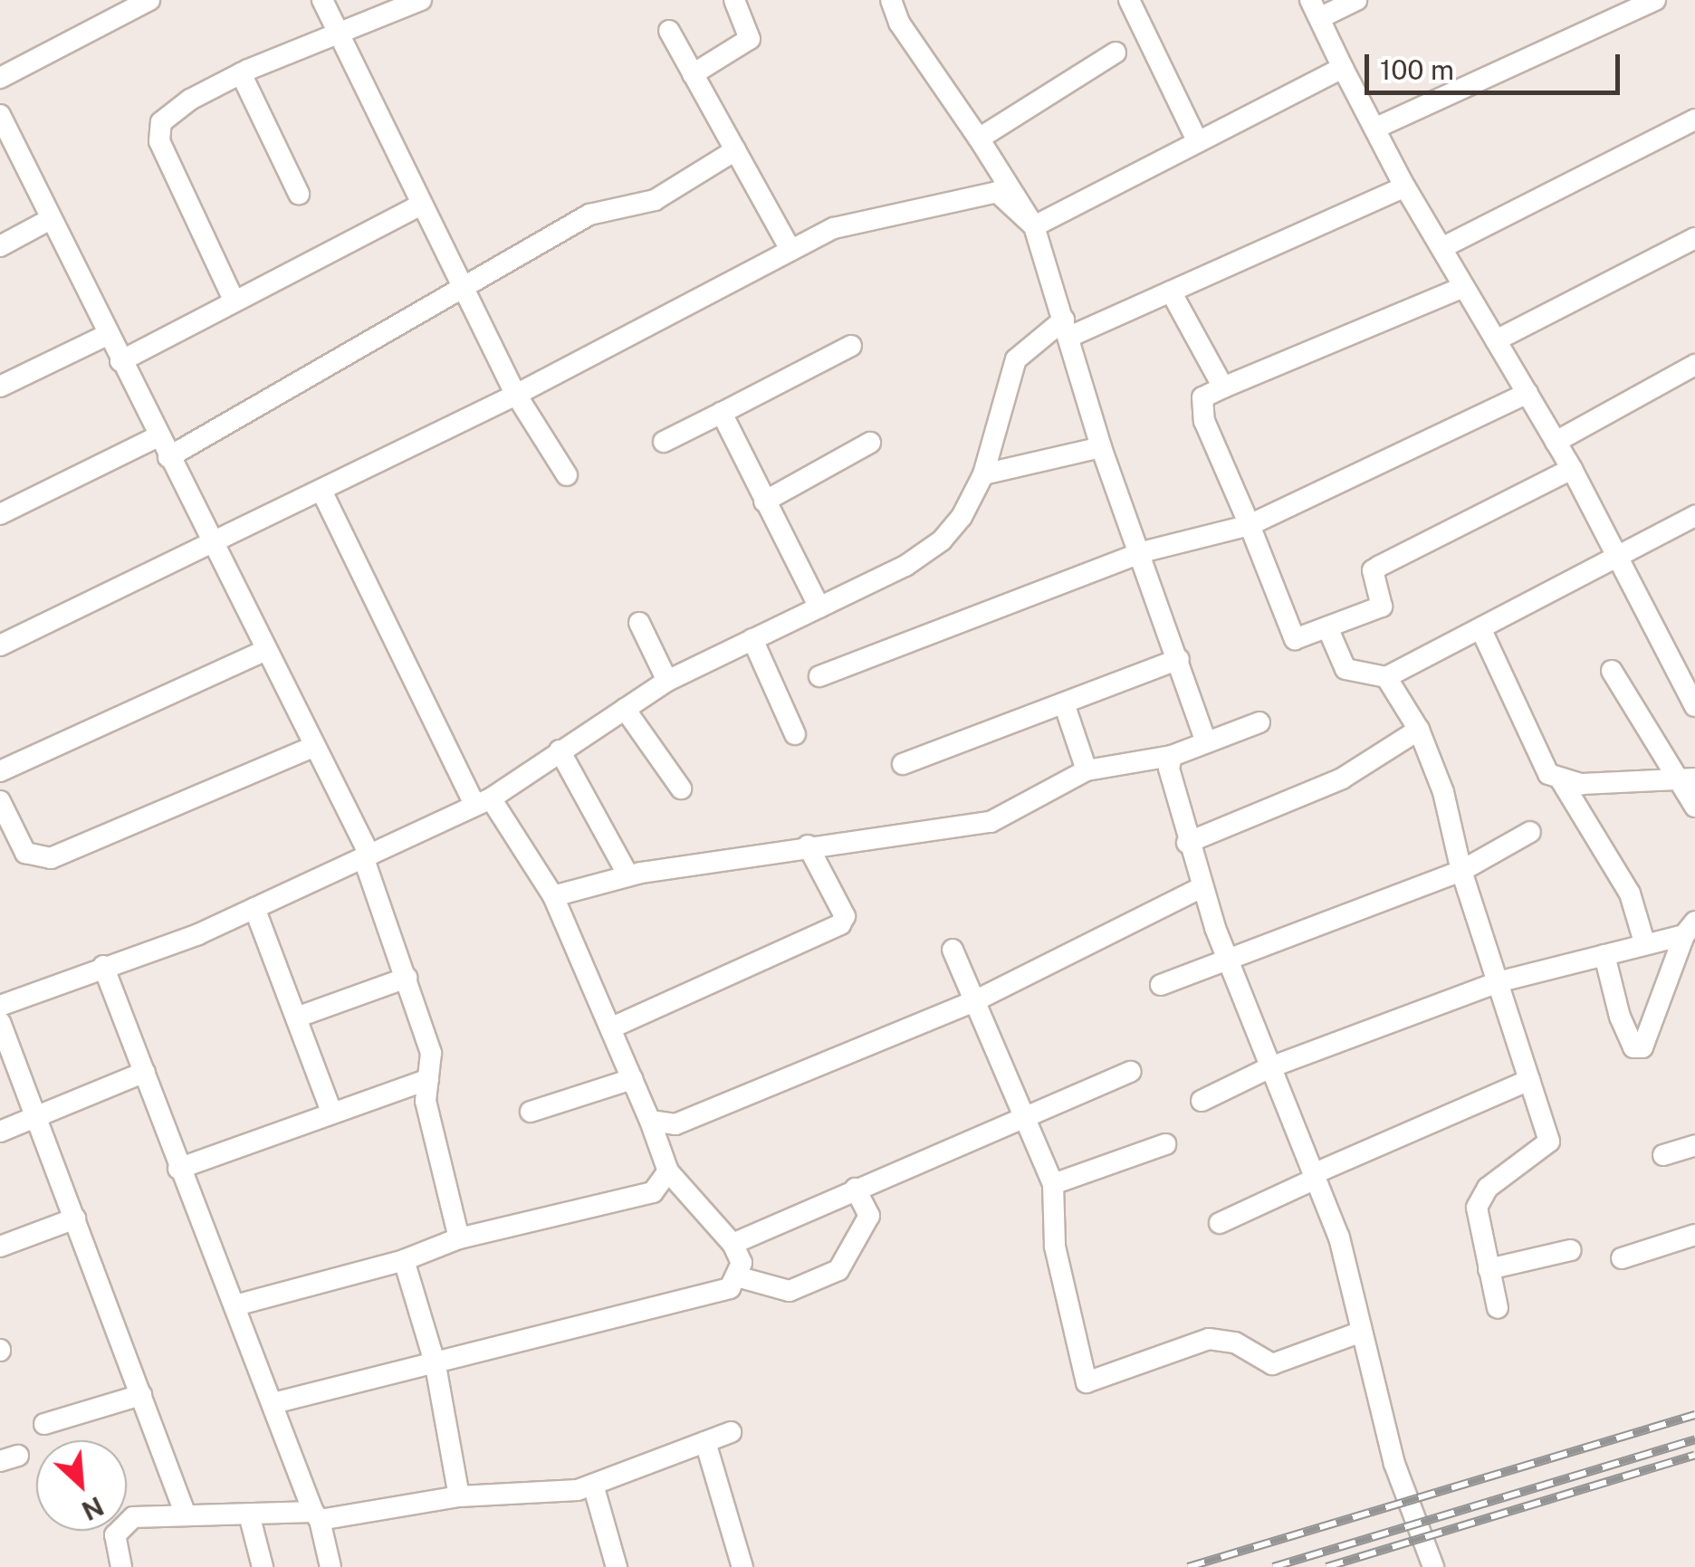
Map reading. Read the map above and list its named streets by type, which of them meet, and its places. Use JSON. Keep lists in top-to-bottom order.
{
  "scale_bar": "100 m",
  "north": "bottom right"
}
